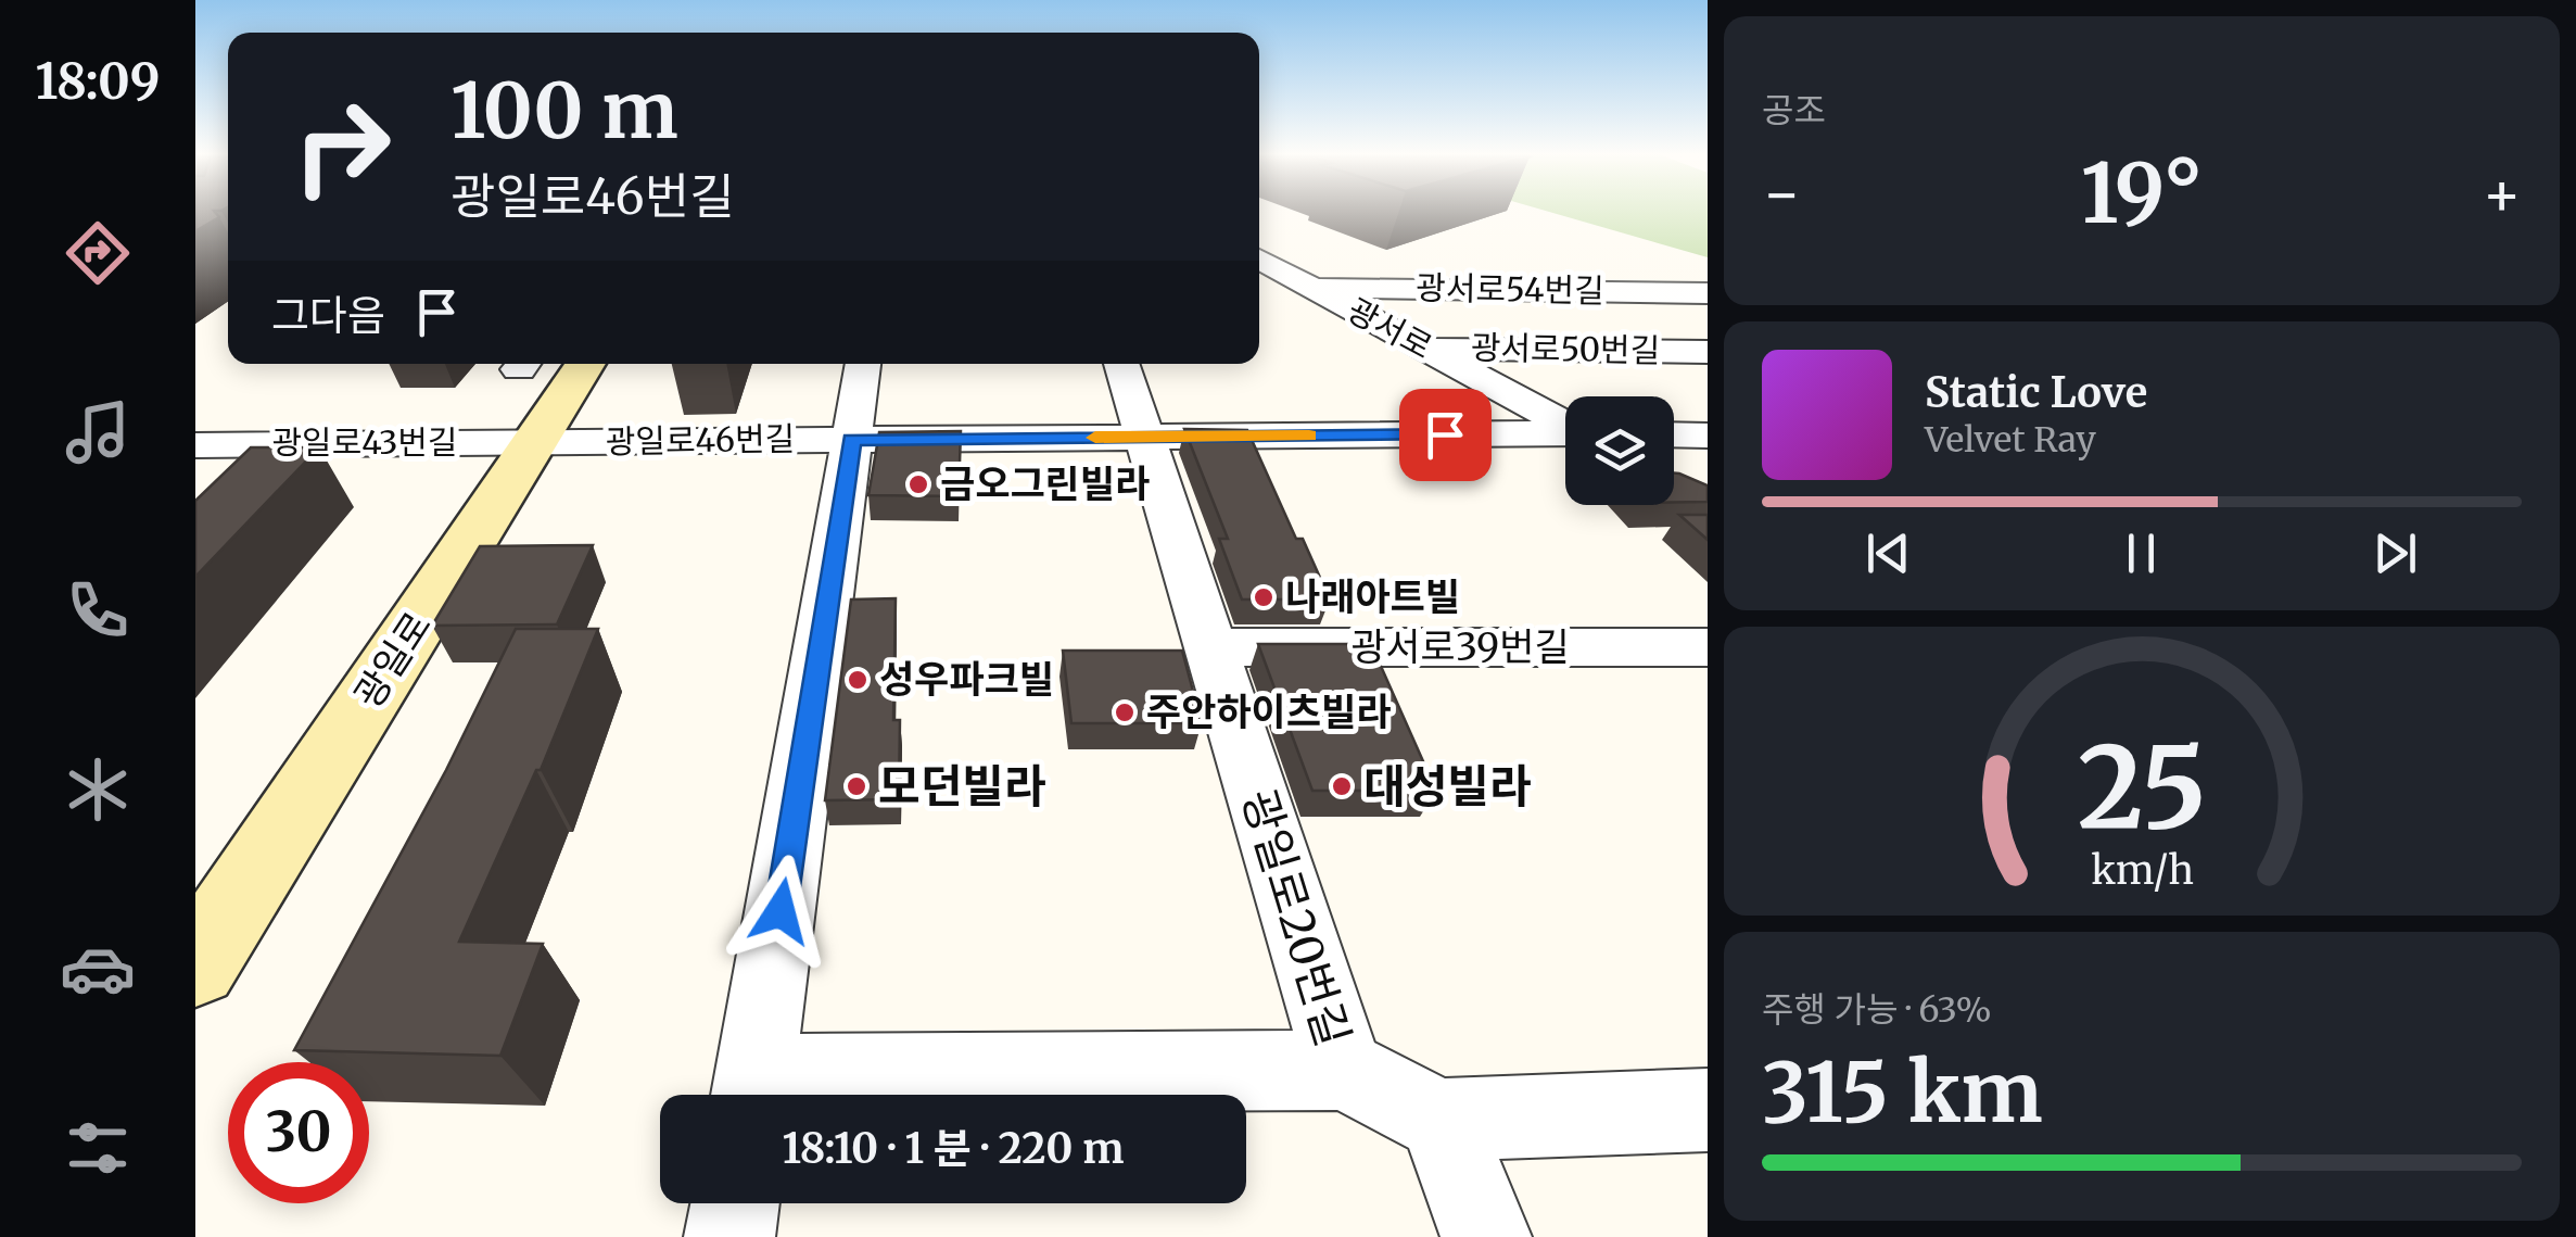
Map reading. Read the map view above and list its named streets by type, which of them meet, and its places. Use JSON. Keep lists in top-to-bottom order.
{
  "streets": {
    "street": [
      "광서로54번길",
      "광서로",
      "광서로50번길",
      "광일로46번길",
      "광일로43번길",
      "광서로39번길",
      "광일로",
      "광일로20번길"
    ]
  },
  "crossings": [
    ["광서로54번길", "광서로"],
    ["광서로", "광서로50번길"],
    ["광일로46번길", "광일로43번길"],
    ["광일로46번길", "광일로"],
    ["광일로46번길", "광일로20번길"],
    ["광일로43번길", "광일로"],
    ["광서로39번길", "광일로20번길"]
  ],
  "places": [
    "금오그린빌라",
    "나래아트빌",
    "성우파크빌",
    "주안하이츠빌라",
    "모던빌라",
    "대성빌라"
  ],
  "page": {
    "tabs": "18:09",
    "tile": [
      "공조",
      ["주행 가능 · 63%", "315 km"]
    ],
    "turn": ["100 m", "광일로46번길"],
    "heat": ["−", "19°", "+"],
    "then": "그다음",
    "song": ["Static Love", "Velvet Ray"],
    "limit": "30",
    "trip": "18:10 · 1 분 · 220 m",
    "gauge": ["25", "km/h"]
  }
}
